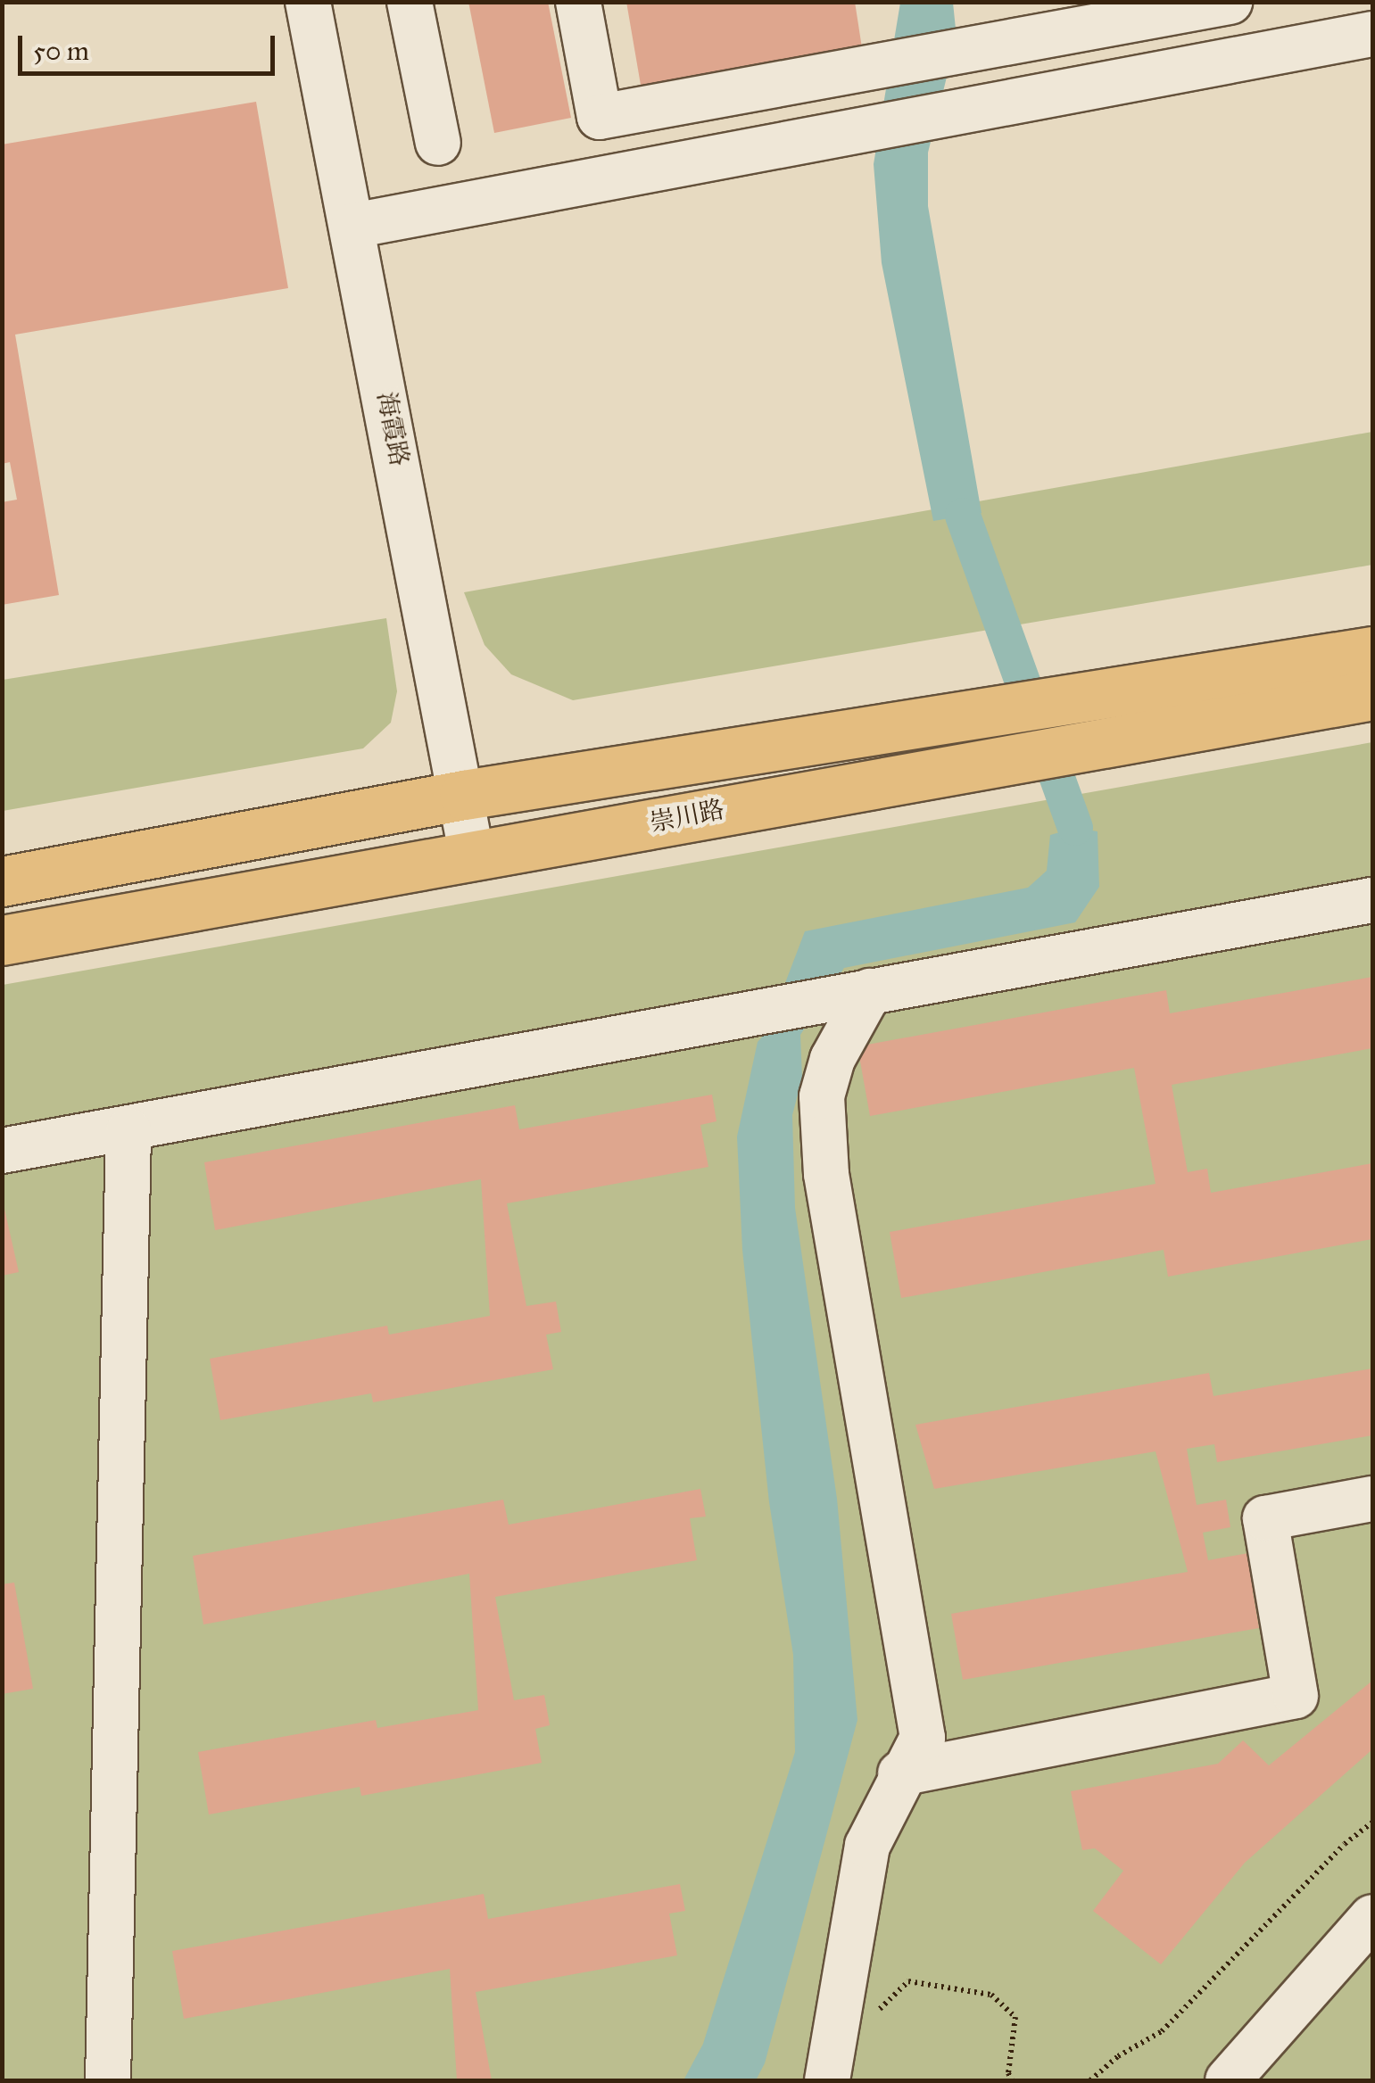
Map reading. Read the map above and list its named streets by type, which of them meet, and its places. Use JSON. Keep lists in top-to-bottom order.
{
  "streets": {
    "main road": ["崇川路"],
    "street": ["海霞路"]
  },
  "crossings": [
    ["海霞路", "崇川路"]
  ],
  "scale_bar": "50 m"
}
